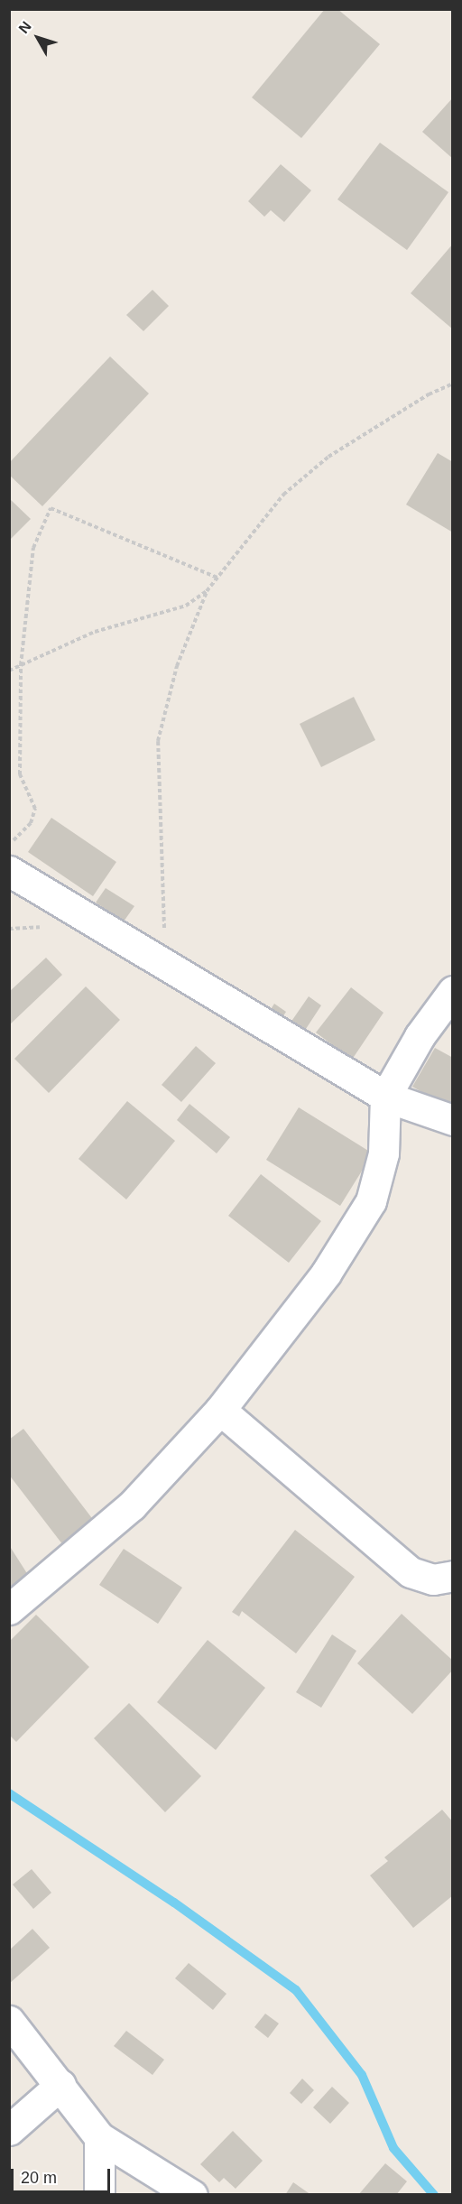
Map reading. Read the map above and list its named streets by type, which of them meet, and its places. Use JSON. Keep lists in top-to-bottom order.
{
  "scale_bar": "20 m",
  "north": "top left"
}
